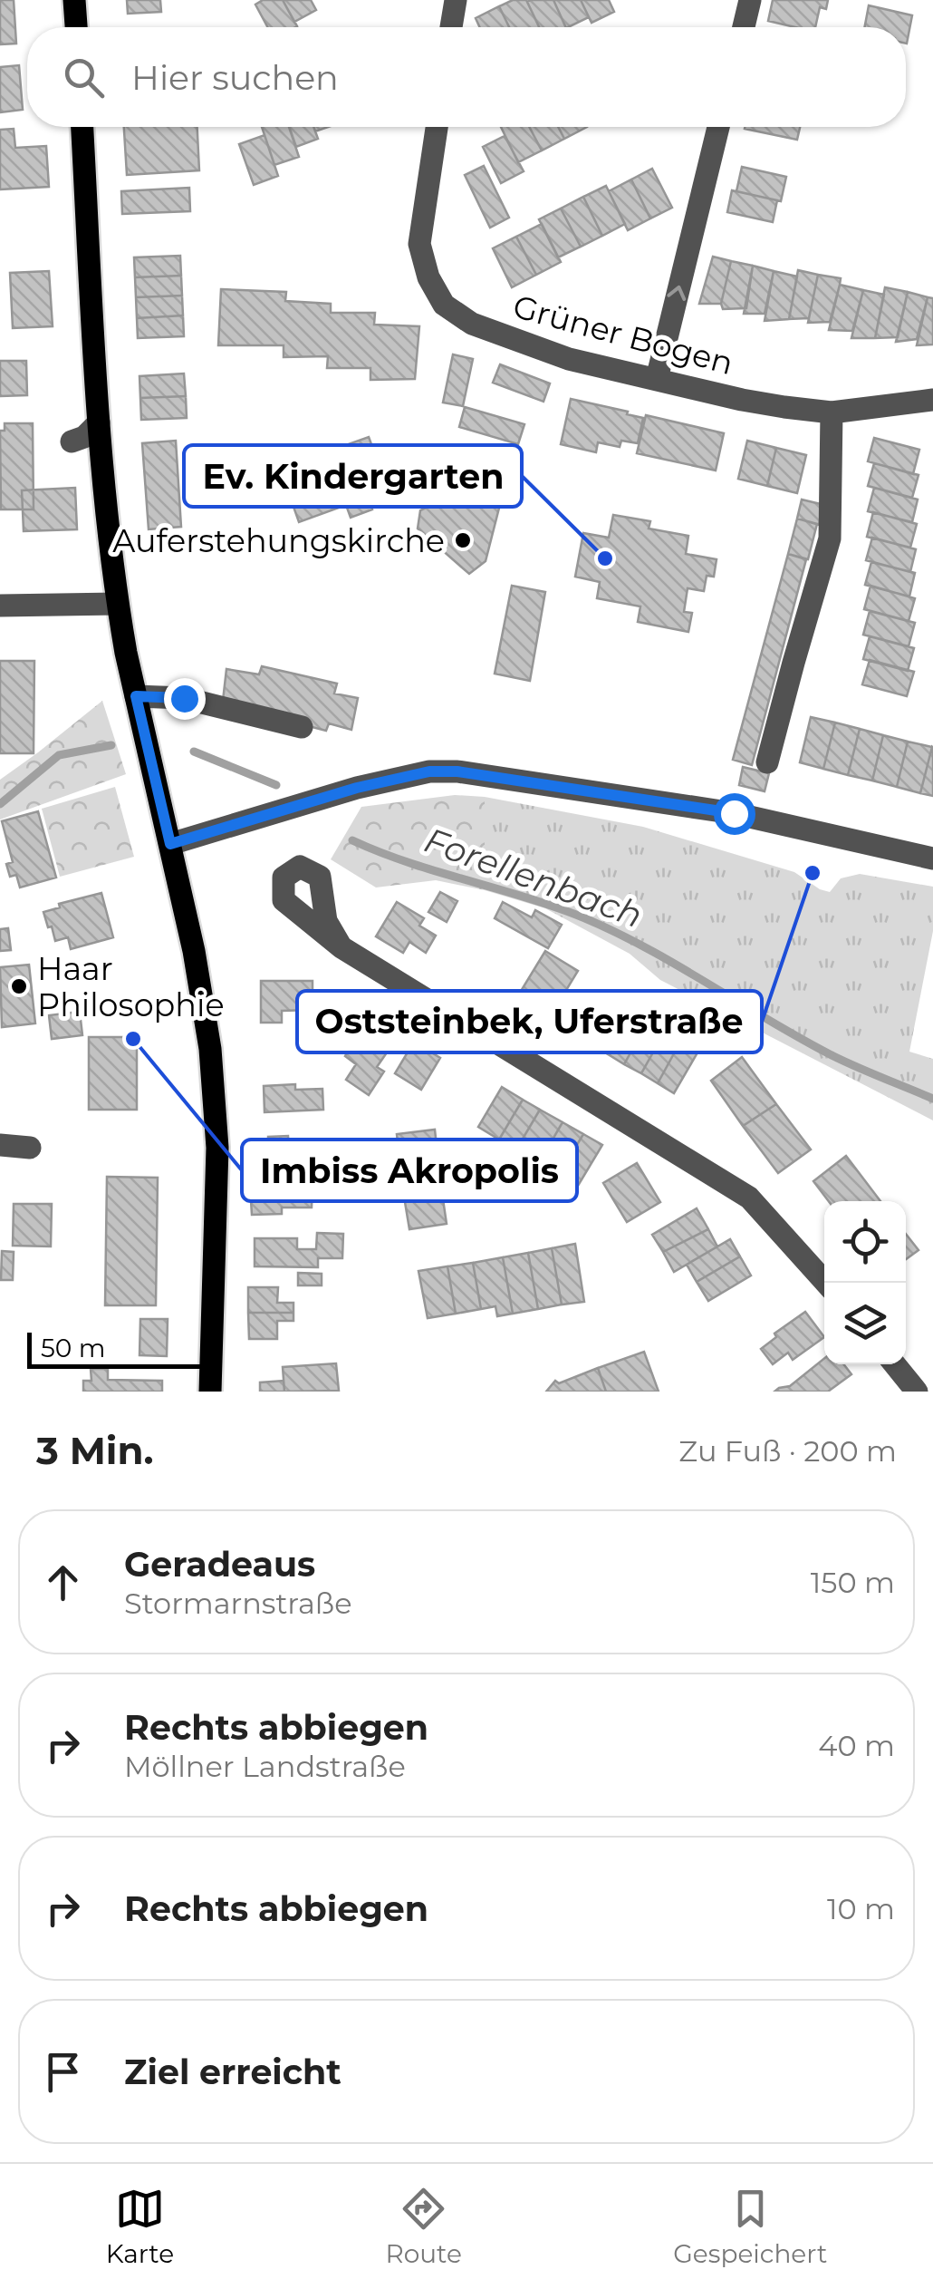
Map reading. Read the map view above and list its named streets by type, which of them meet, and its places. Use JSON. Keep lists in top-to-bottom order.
{
  "streets": {
    "street": ["Grüner Bogen"]
  },
  "water": ["Forellenbach"],
  "places": [
    "Auferstehungskirche",
    "Ev. Kindergarten",
    "Oststeinbek, Uferstraße",
    "Haar Philosophie",
    "Imbiss Akropolis"
  ],
  "scale_bar": "50 m",
  "page": {
    "search": "Hier suchen",
    "scale": "50 m",
    "heading": ["3 Min.", "Zu Fuß · 200 m"],
    "list": [
      ["Geradeaus", "Stormarnstraße", "150 m"],
      ["Rechts abbiegen", "Möllner Landstraße", "40 m"],
      ["Rechts abbiegen", "10 m"],
      "Ziel erreicht"
    ],
    "nav": ["Karte", "Route", "Gespeichert"]
  }
}
